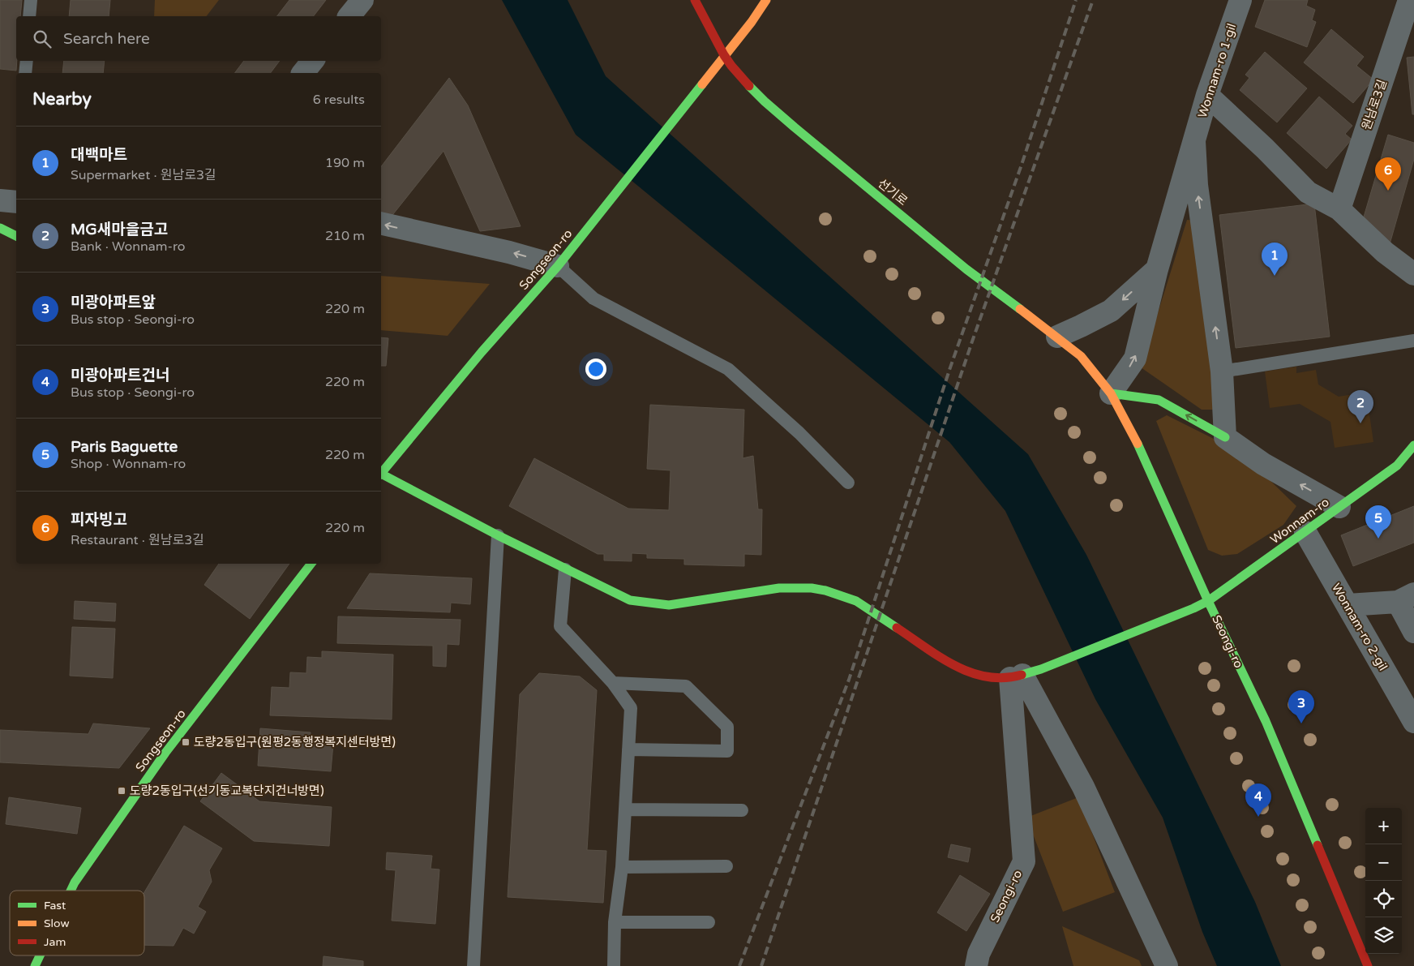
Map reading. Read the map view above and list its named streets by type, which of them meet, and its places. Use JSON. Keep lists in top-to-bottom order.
{
  "streets": {
    "main road": [
      "선기로",
      "Songseon-ro",
      "Wonnam-ro",
      "Seongi-ro"
    ],
    "street": ["Wonnam-ro 1-gil", "원남로3길", "Wonnam-ro 2-gil"]
  },
  "crossings": [
    ["Wonnam-ro 1-gil", "Seongi-ro"],
    ["선기로", "Songseon-ro"],
    ["선기로", "Seongi-ro"],
    ["Wonnam-ro", "Wonnam-ro 2-gil"],
    ["Wonnam-ro", "Seongi-ro"]
  ],
  "places": {
    "transit": ["도량2동입구(원평2동행정복지센터방면)", "도량2동입구(선기동교복단지건너방면)"]
  },
  "legend": ["Fast", "Slow", "Jam"],
  "page": {
    "search": "Search here",
    "heading": ["Nearby", "6 results"],
    "list": [
      {
        "mark": "1",
        "name": "대백마트",
        "note": "Supermarket · 원남로3길",
        "value": "190 m"
      },
      {
        "mark": "2",
        "name": "MG새마을금고",
        "note": "Bank · Wonnam-ro",
        "value": "210 m"
      },
      {
        "mark": "3",
        "name": "미광아파트앞",
        "note": "Bus stop · Seongi-ro",
        "value": "220 m"
      },
      {
        "mark": "4",
        "name": "미광아파트건너",
        "note": "Bus stop · Seongi-ro",
        "value": "220 m"
      },
      {
        "mark": "5",
        "name": "Paris Baguette",
        "note": "Shop · Wonnam-ro",
        "value": "220 m"
      },
      {
        "mark": "6",
        "name": "피자빙고",
        "note": "Restaurant · 원남로3길",
        "value": "220 m"
      }
    ],
    "pins": [
      "6",
      "1",
      "2",
      "5",
      "3",
      "4"
    ],
    "map_buttons": ["+", "−"]
  }
}
